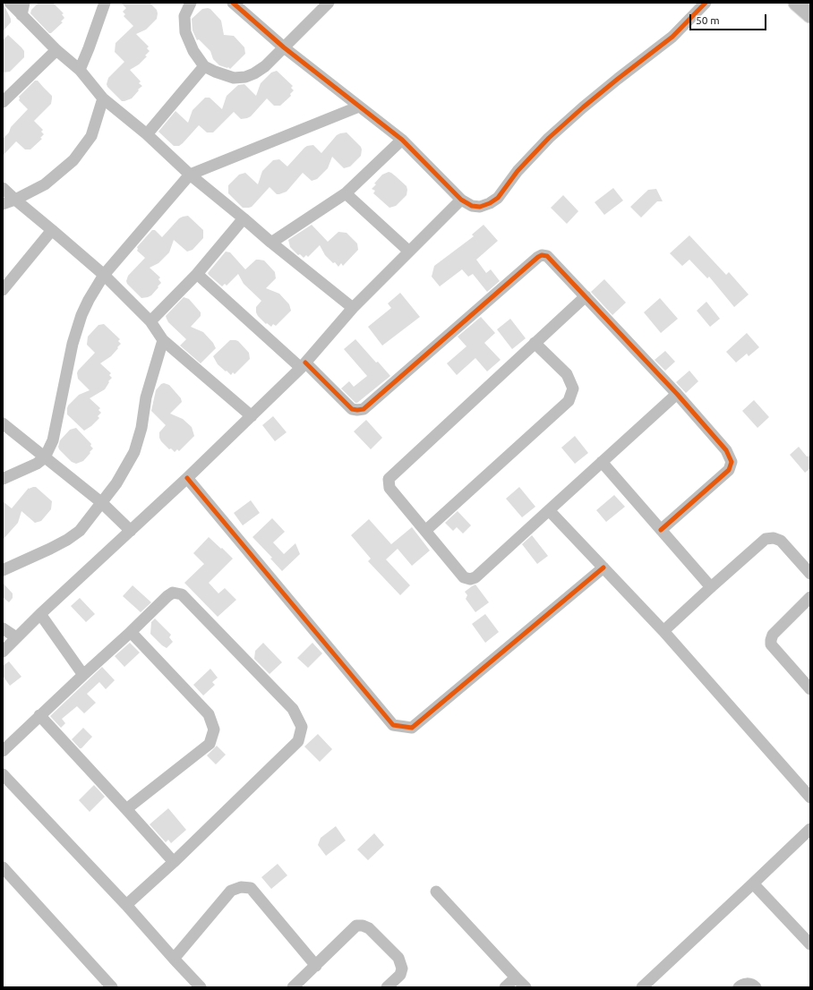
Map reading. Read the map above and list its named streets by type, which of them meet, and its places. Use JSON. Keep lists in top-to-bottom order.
{
  "scale_bar": "50 m"
}
